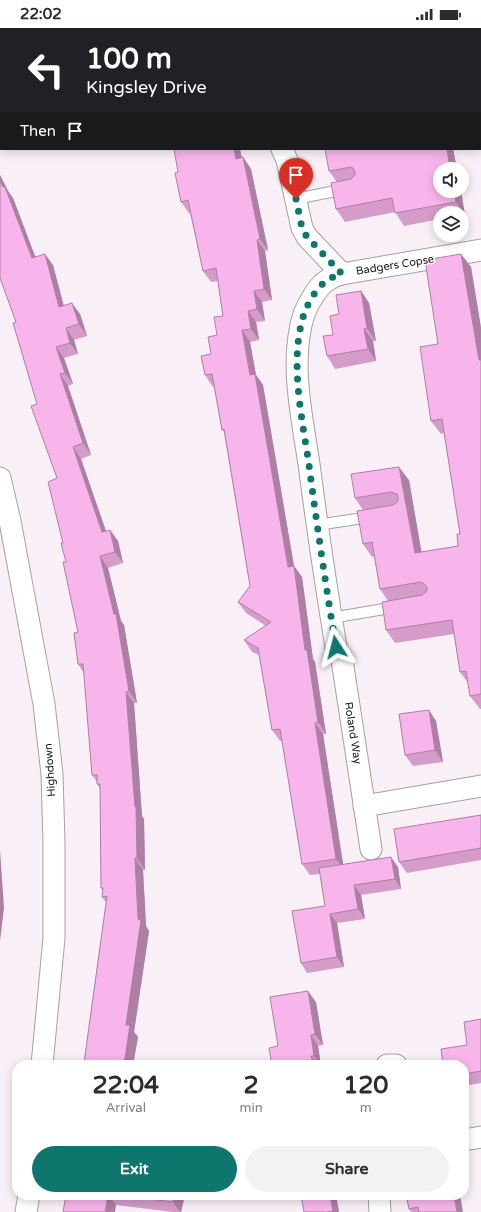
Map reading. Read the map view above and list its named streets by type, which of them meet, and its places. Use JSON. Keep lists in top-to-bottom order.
{
  "streets": {
    "street": ["Badgers Copse", "Roland Way", "Highdown"]
  },
  "crossings": [
    ["Badgers Copse", "Roland Way"]
  ],
  "page": {
    "status": "22:02",
    "turn": ["100 m", "Kingsley Drive"],
    "then": "Then",
    "eta": [
      "22:04",
      "Arrival",
      "2",
      "min",
      "120",
      "m"
    ],
    "buttons": ["Exit", "Share"]
  }
}
